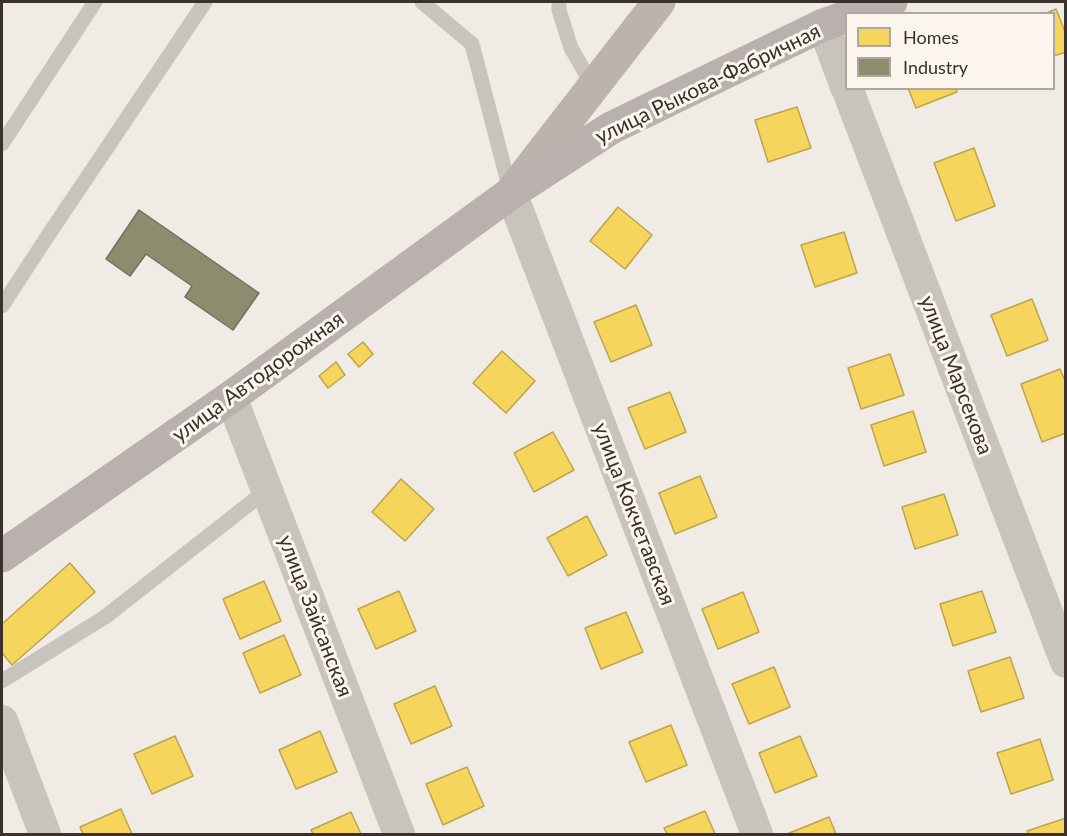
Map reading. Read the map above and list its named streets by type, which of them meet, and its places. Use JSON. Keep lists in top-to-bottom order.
{
  "streets": {
    "main road": ["улица Рыкова-Фабричная", "улица Автодорожная"],
    "street": ["улица Марсекова", "улица Кокчетавская", "улица Зайсанская"]
  },
  "crossings": [
    ["улица Рыкова-Фабричная", "улица Марсекова"],
    ["улица Рыкова-Фабричная", "улица Автодорожная"],
    ["улица Рыкова-Фабричная", "улица Кокчетавская"],
    ["улица Автодорожная", "улица Кокчетавская"],
    ["улица Автодорожная", "улица Зайсанская"]
  ],
  "legend": ["Homes", "Industry"]
}
